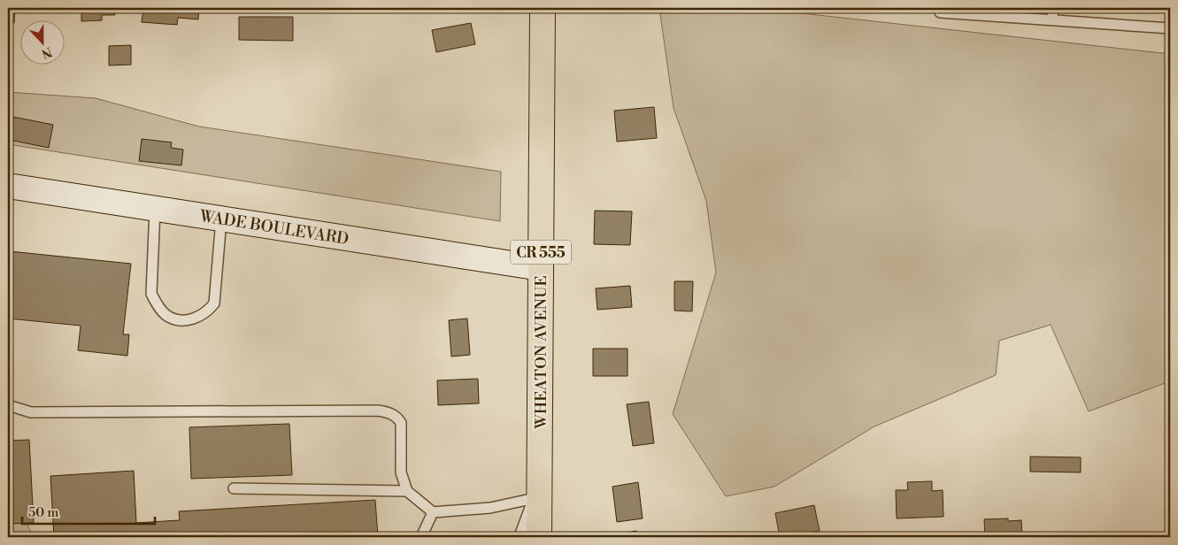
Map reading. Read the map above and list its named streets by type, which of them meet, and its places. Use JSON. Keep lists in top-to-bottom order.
{
  "streets": {
    "main road": ["WADE BOULEVARD", "CR 555", "WHEATON AVENUE"]
  },
  "crossings": [
    ["WADE BOULEVARD", "WHEATON AVENUE"]
  ],
  "scale_bar": "50 m",
  "north": "bottom"
}
